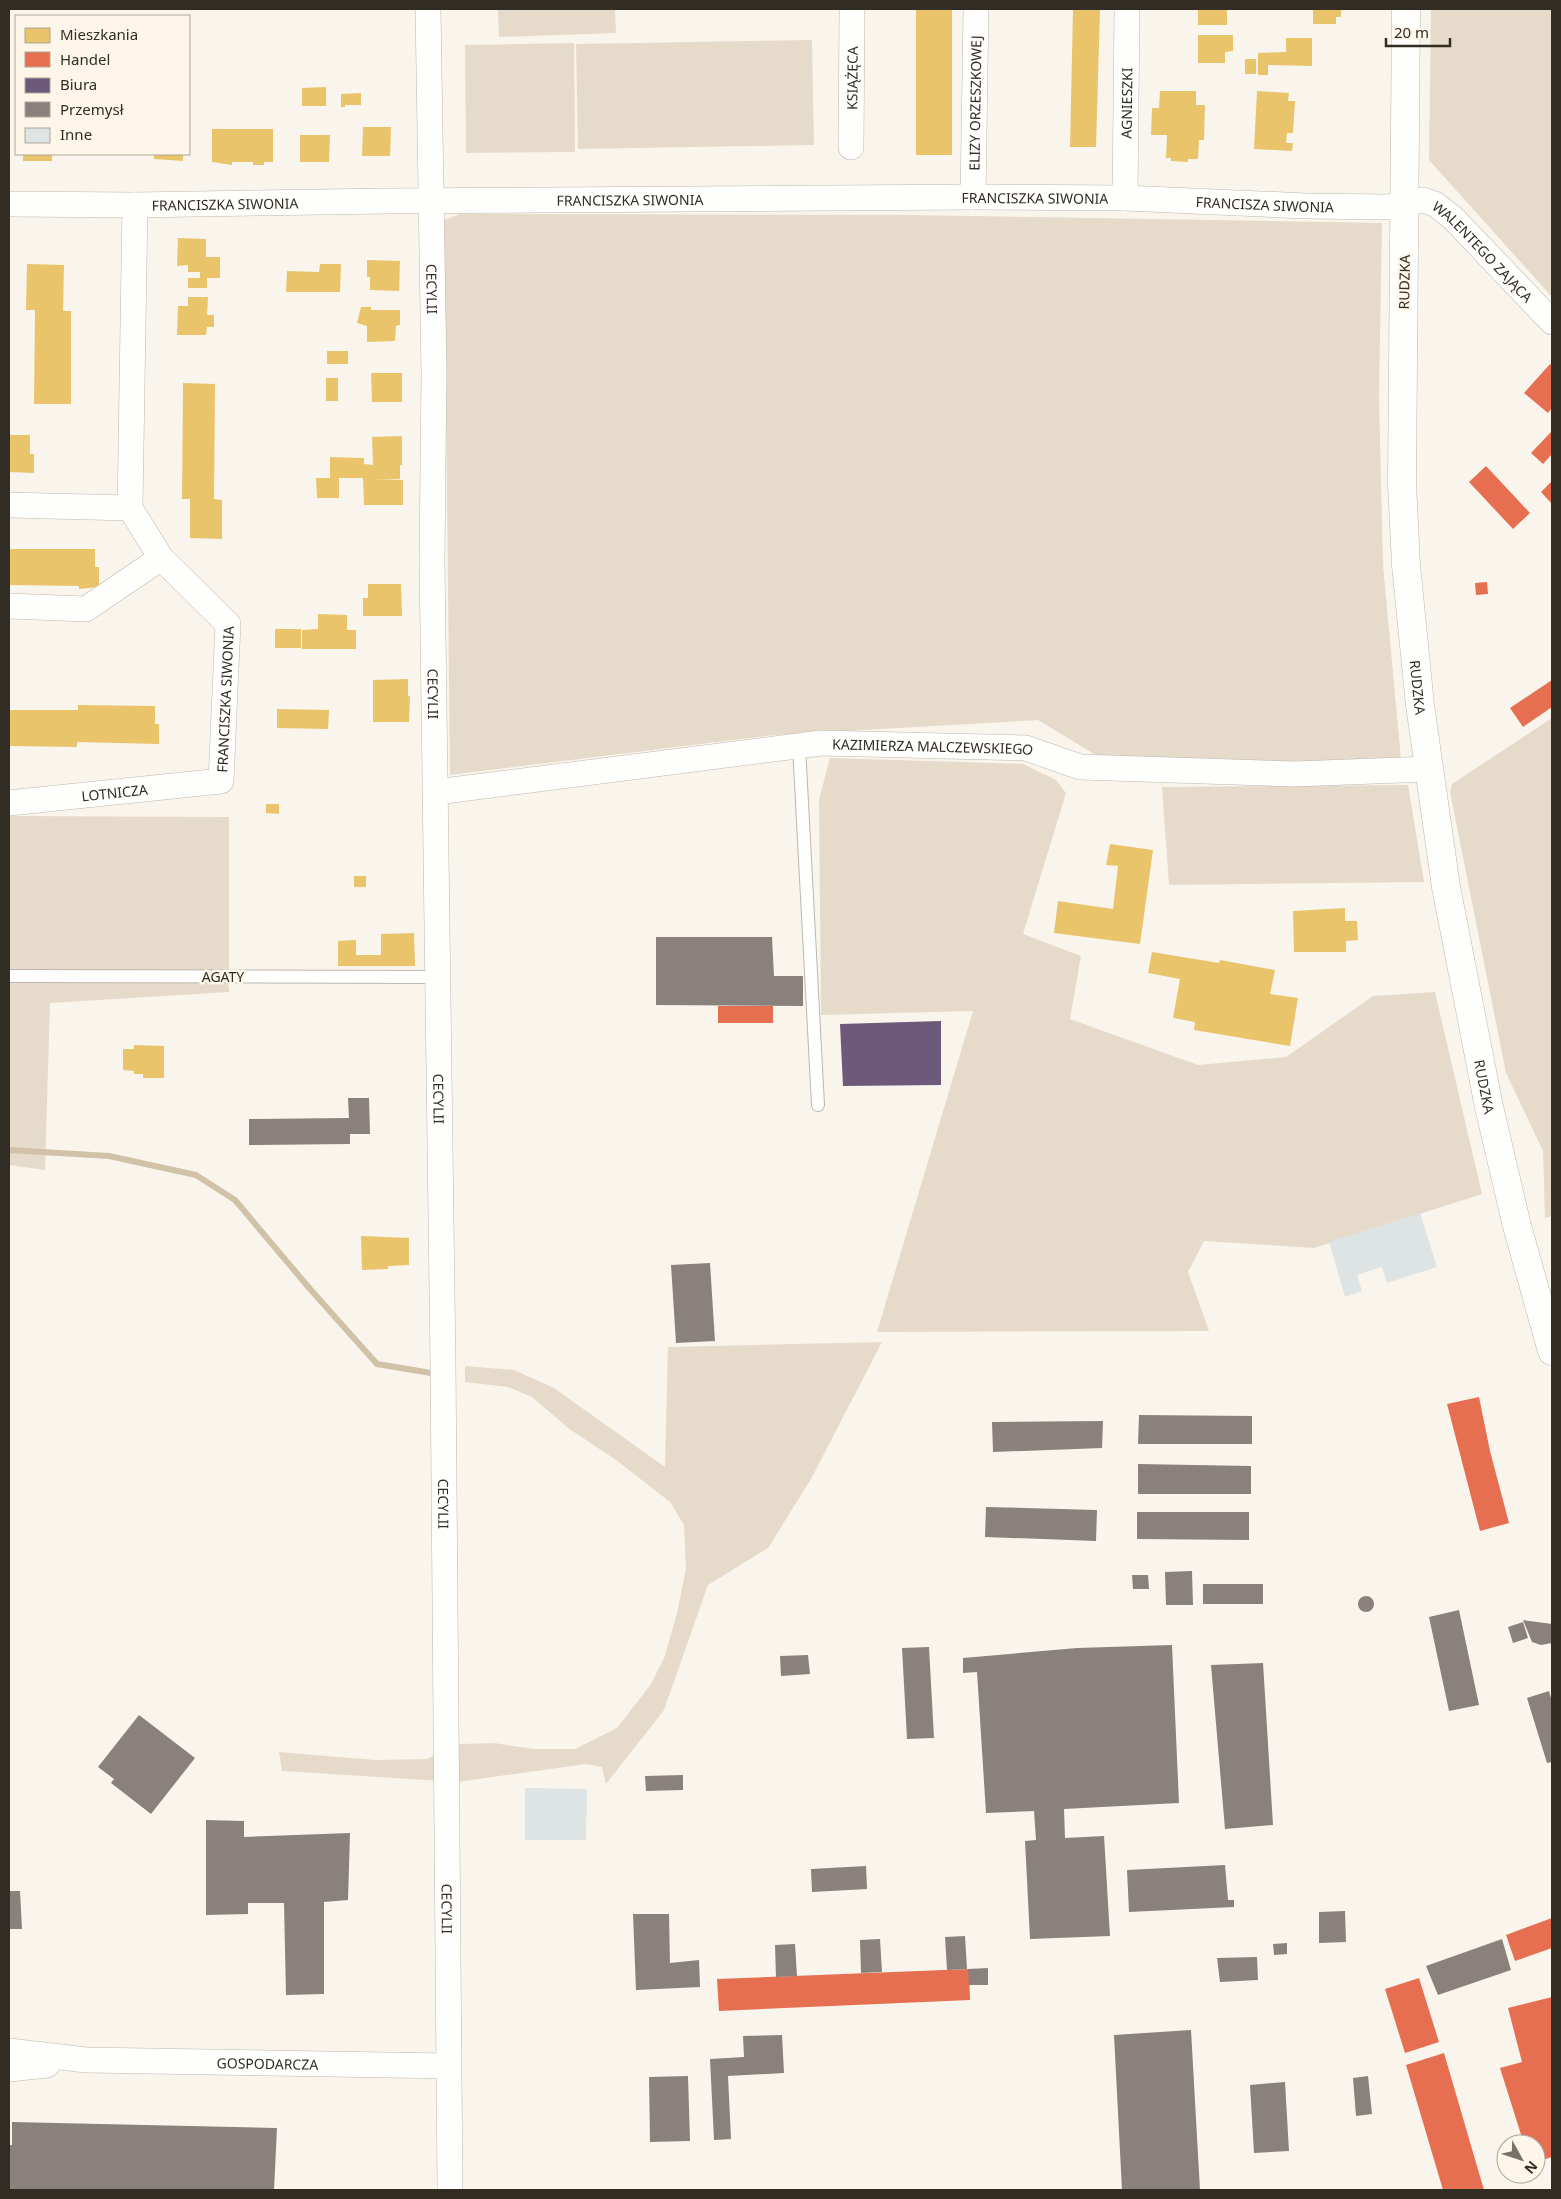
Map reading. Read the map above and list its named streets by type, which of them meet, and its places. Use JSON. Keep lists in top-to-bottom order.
{
  "streets": {
    "street": [
      "KSIĄŻĘCA",
      "ELIZY ORZESZKOWEJ",
      "AGNIESZKI",
      "FRANCISZKA SIWONIA",
      "FRANCISZA SIWONIA",
      "WALENTEGO ZAJĄCA",
      "RUDZKA",
      "CECYLII",
      "KAZIMIERZA MALCZEWSKIEGO",
      "LOTNICZA",
      "GOSPODARCZA"
    ],
    "lane": ["AGATY"]
  },
  "crossings": [
    ["ELIZY ORZESZKOWEJ", "FRANCISZKA SIWONIA"],
    ["AGNIESZKI", "FRANCISZKA SIWONIA"],
    ["AGNIESZKI", "FRANCISZA SIWONIA"],
    ["FRANCISZKA SIWONIA", "FRANCISZA SIWONIA"],
    ["FRANCISZKA SIWONIA", "CECYLII"],
    ["FRANCISZKA SIWONIA", "LOTNICZA"],
    ["FRANCISZA SIWONIA", "WALENTEGO ZAJĄCA"],
    ["FRANCISZA SIWONIA", "RUDZKA"],
    ["WALENTEGO ZAJĄCA", "RUDZKA"],
    ["RUDZKA", "KAZIMIERZA MALCZEWSKIEGO"],
    ["CECYLII", "KAZIMIERZA MALCZEWSKIEGO"],
    ["CECYLII", "AGATY"],
    ["CECYLII", "GOSPODARCZA"]
  ],
  "legend": [
    "Mieszkania",
    "Handel",
    "Biura",
    "Przemysł",
    "Inne"
  ],
  "scale_bar": "20 m",
  "north": "bottom right"
}
